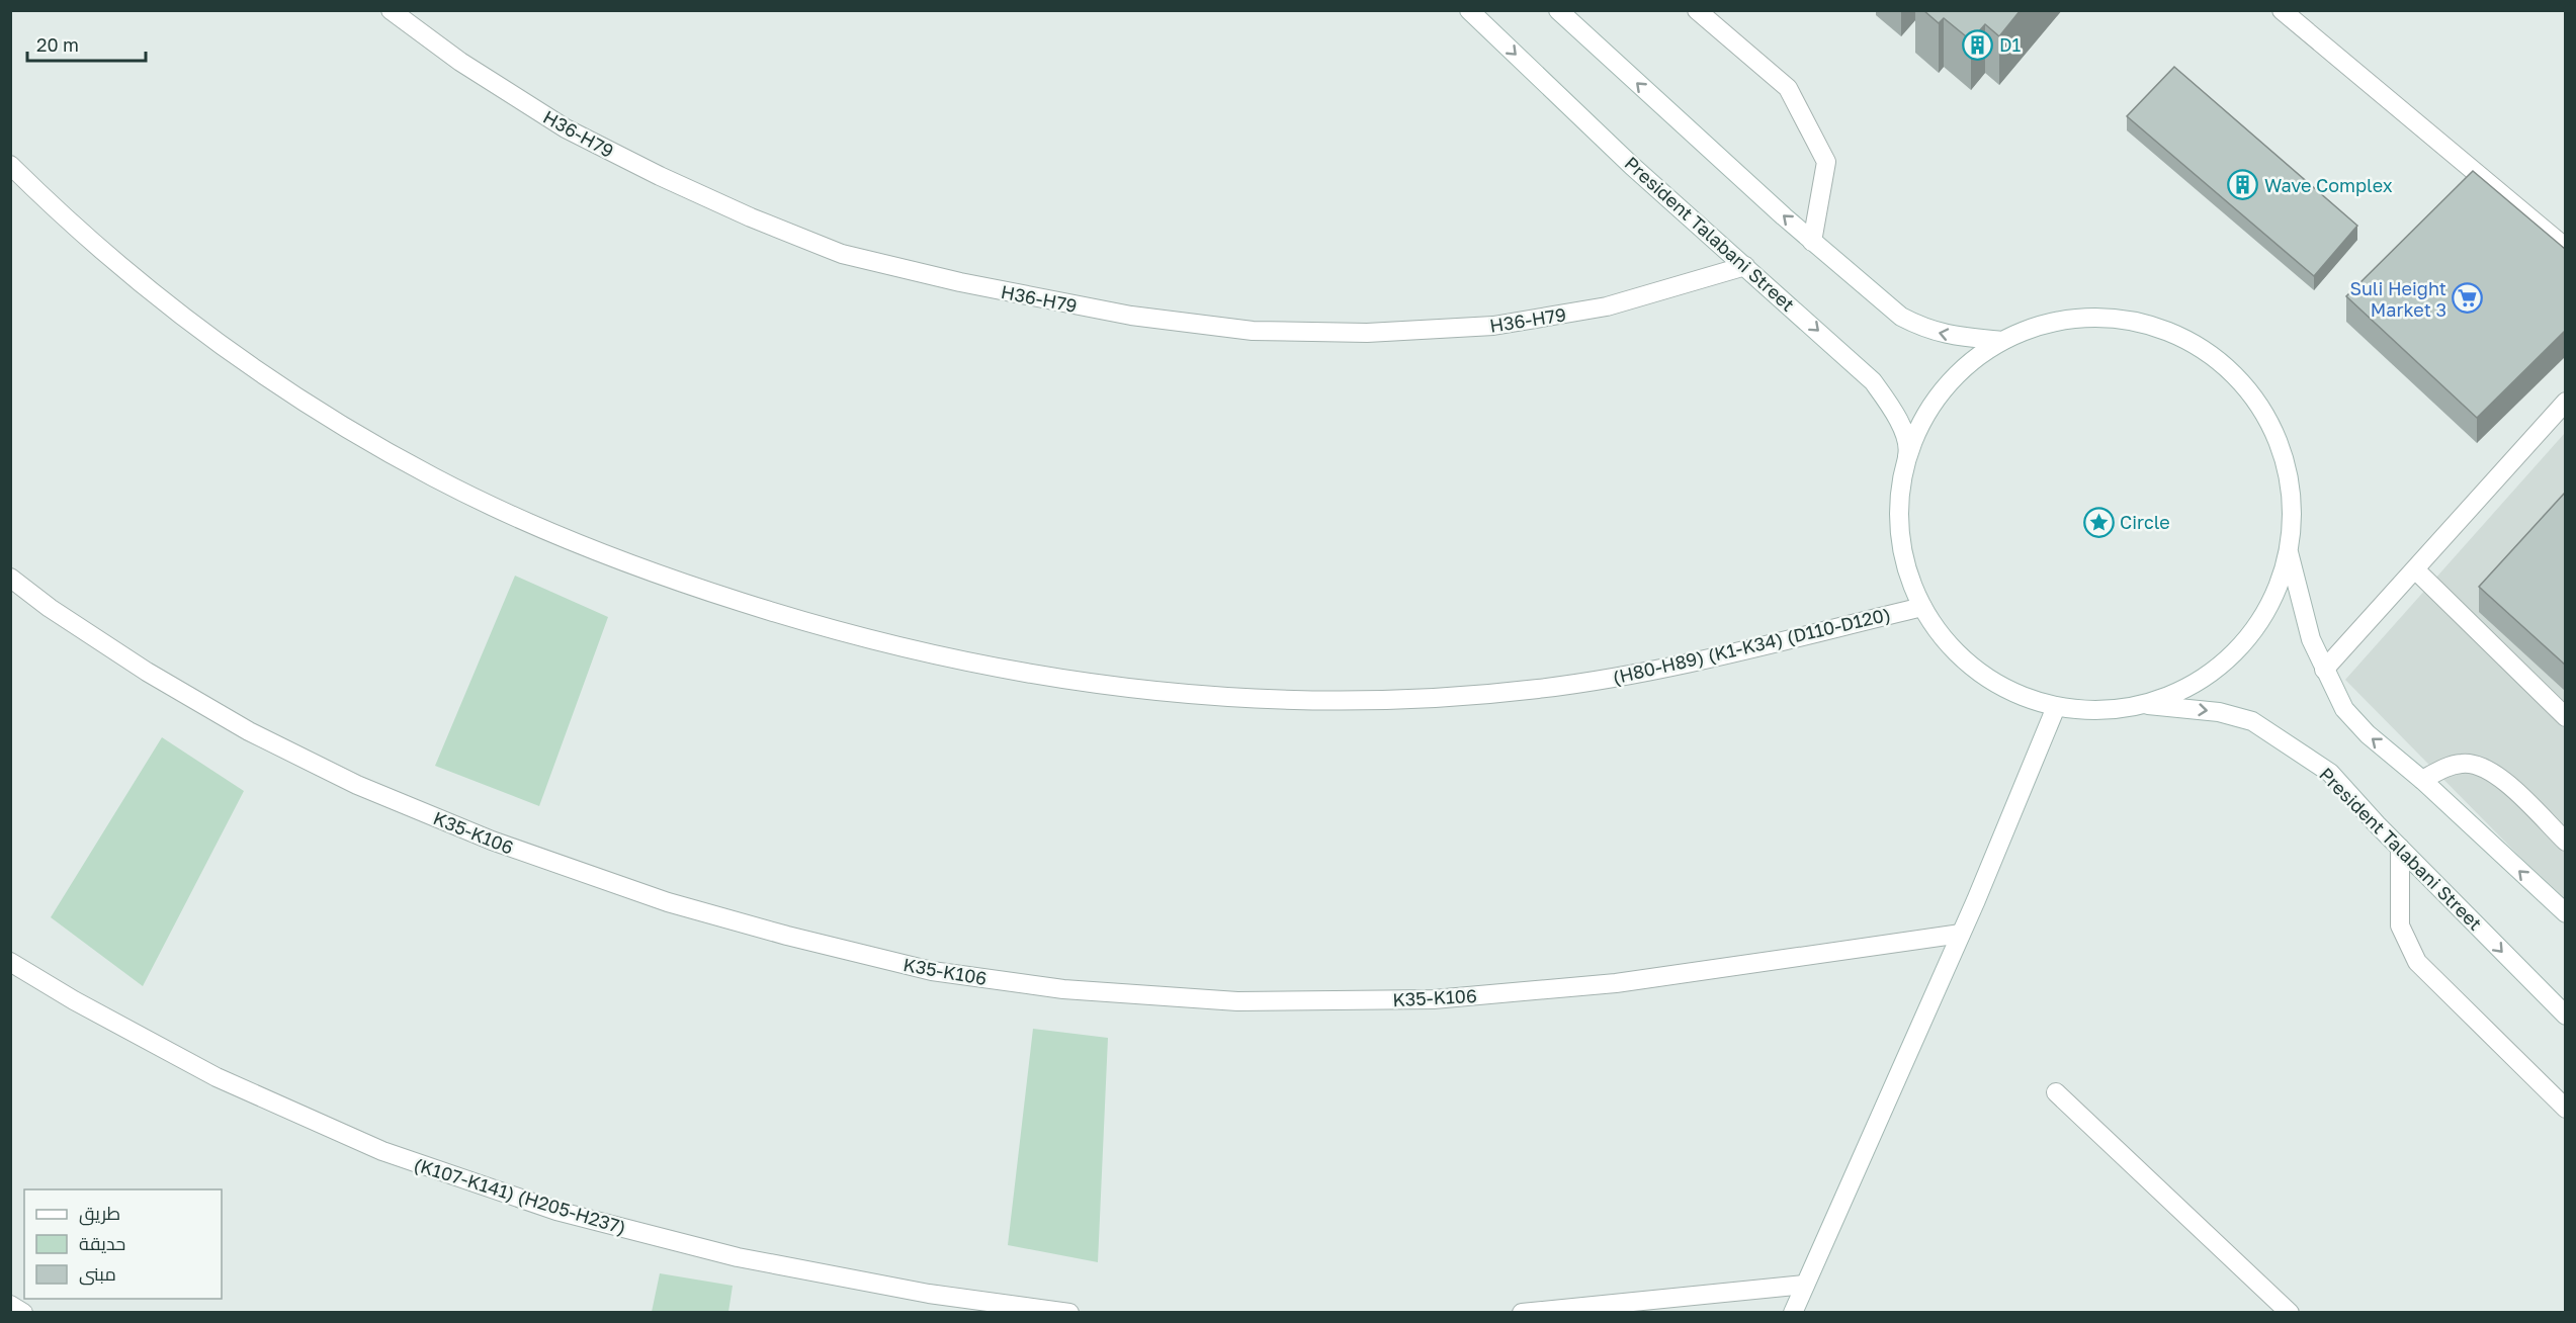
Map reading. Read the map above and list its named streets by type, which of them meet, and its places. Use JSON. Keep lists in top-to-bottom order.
{
  "streets": {
    "street": [
      "H36-H79",
      "President Talabani Street",
      "(H80-H89) (K1-K34) (D110-D120)",
      "K35-K106",
      "(K107-K141) (H205-H237)"
    ]
  },
  "crossings": [
    ["H36-H79", "President Talabani Street"]
  ],
  "places": {
    "building": ["D1", "Wave Complex"],
    "supermarket": ["Suli Height Market 3"],
    "place": ["Circle"]
  },
  "legend": ["طريق", "حديقة", "مبنى"],
  "scale_bar": "20 m"
}
